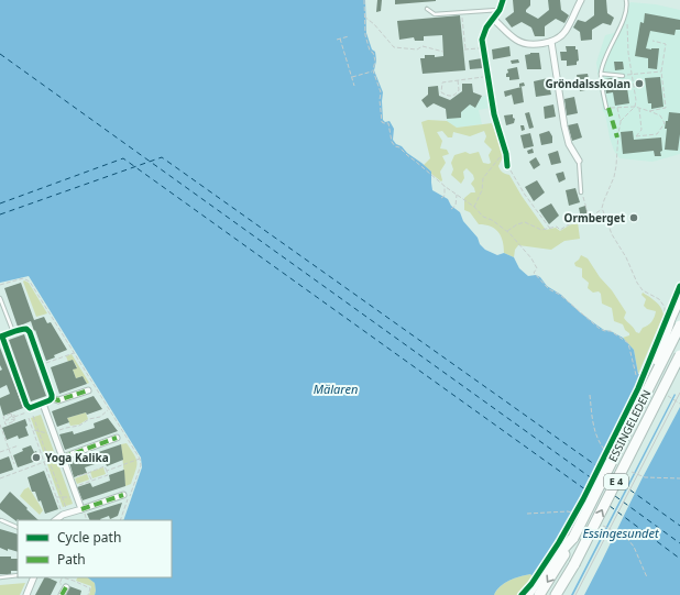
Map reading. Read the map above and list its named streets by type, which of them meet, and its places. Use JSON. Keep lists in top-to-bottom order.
{
  "streets": {
    "highway": ["ESSINGELEDEN", "E 4"]
  },
  "water": ["Mälaren", "Essingesundet"],
  "places": ["Gröndalsskolan", "Ormberget", "Yoga Kalika"],
  "legend": ["Cycle path", "Path"]
}
